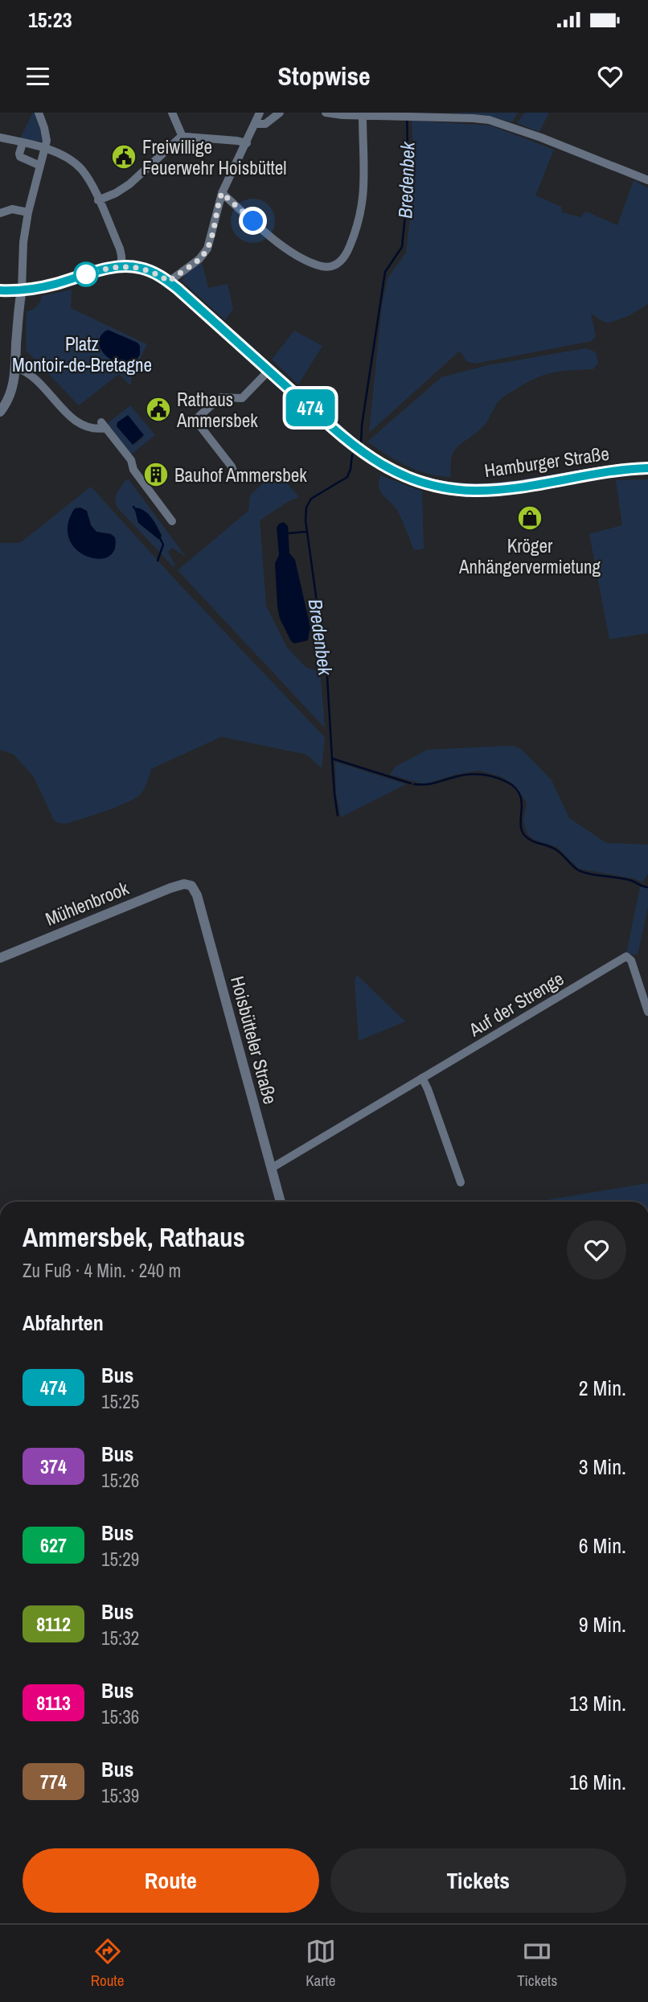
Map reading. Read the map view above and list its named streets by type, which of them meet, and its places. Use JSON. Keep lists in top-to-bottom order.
{
  "streets": {
    "main road": ["Hamburger Straße"],
    "street": ["Mühlenbrook", "Auf der Strenge", "Hoisbütteler Straße"]
  },
  "crossings": [
    ["Mühlenbrook", "Hoisbütteler Straße"],
    ["Auf der Strenge", "Hoisbütteler Straße"]
  ],
  "water": ["Bredenbek"],
  "parks": ["Platz Montoir-de-Bretagne"],
  "places": {
    "public building": ["Freiwillige Feuerwehr Hoisbüttel", "Rathaus Ammersbek"],
    "building": ["Bauhof Ammersbek"],
    "shop": ["Kröger Anhängervermietung"]
  },
  "lines": ["bus line 474"],
  "page": {
    "status": "15:23",
    "header": "Stopwise",
    "on_map": "474",
    "heading": [
      ["Ammersbek, Rathaus", "Zu Fuß · 4 Min. · 240 m"],
      "Abfahrten"
    ],
    "list": [
      {
        "mark": "474",
        "name": "Bus",
        "note": "15:25",
        "value": "2 Min."
      },
      {
        "mark": "374",
        "name": "Bus",
        "note": "15:26",
        "value": "3 Min."
      },
      {
        "mark": "627",
        "name": "Bus",
        "note": "15:29",
        "value": "6 Min."
      },
      {
        "mark": "8112",
        "name": "Bus",
        "note": "15:32",
        "value": "9 Min."
      },
      {
        "mark": "8113",
        "name": "Bus",
        "note": "15:36",
        "value": "13 Min."
      },
      {
        "mark": "774",
        "name": "Bus",
        "note": "15:39",
        "value": "16 Min."
      }
    ],
    "buttons": ["Route", "Tickets"],
    "tabs": ["Route", "Karte", "Tickets"]
  }
}
